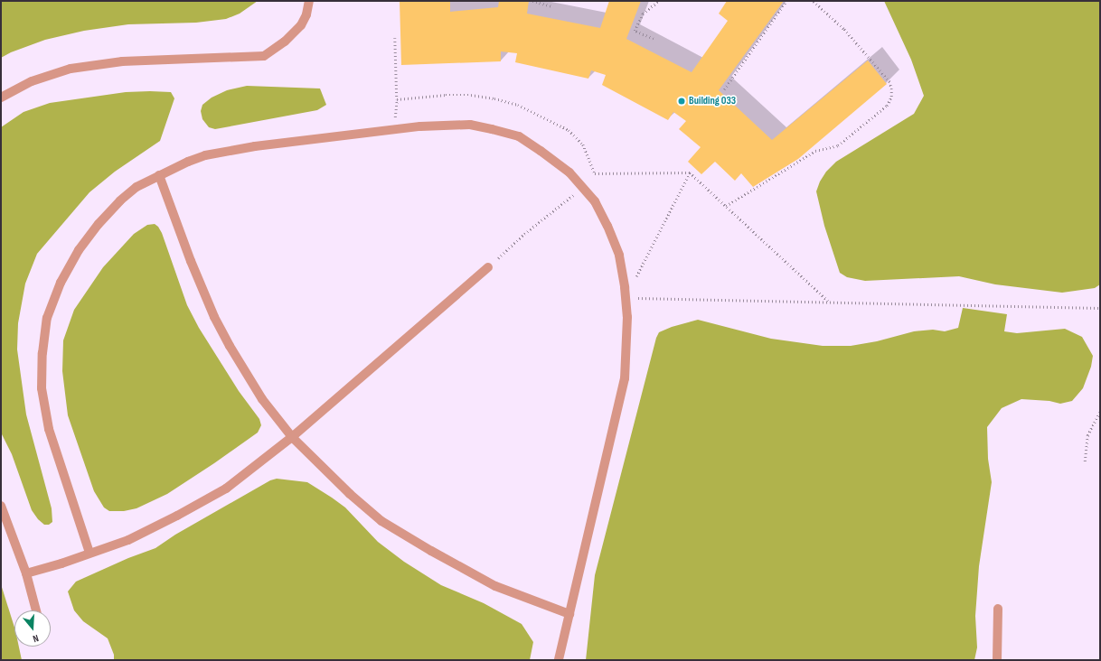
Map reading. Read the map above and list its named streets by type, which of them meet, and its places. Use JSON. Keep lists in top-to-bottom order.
{
  "places": ["Building 033"],
  "north": "bottom"
}
